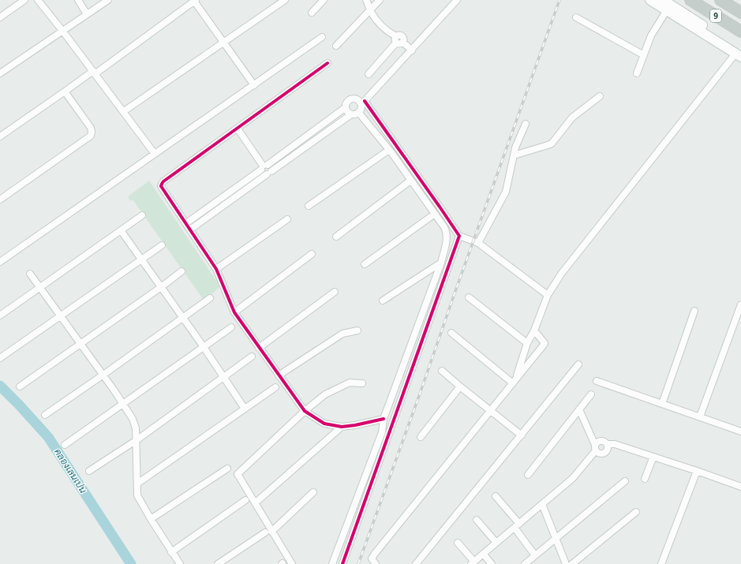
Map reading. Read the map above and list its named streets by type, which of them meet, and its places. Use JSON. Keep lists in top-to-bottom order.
{
  "streets": {
    "highway": ["9"]
  },
  "water": ["คลองเลนเปน"]
}
